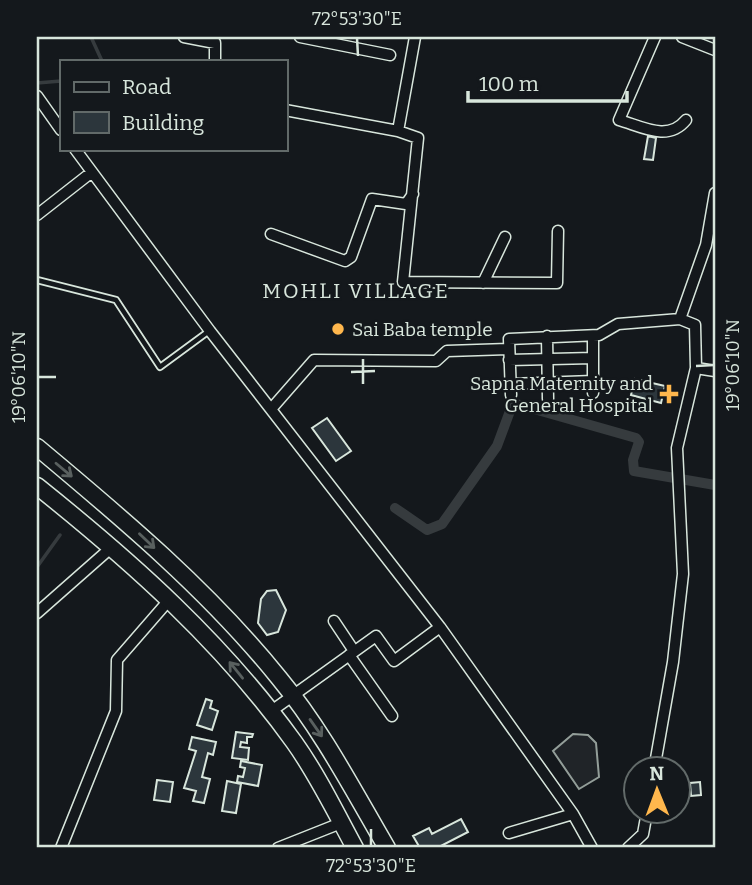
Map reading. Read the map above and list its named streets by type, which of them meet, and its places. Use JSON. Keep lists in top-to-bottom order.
{
  "districts": ["MOHLI VILLAGE"],
  "places": {
    "other": ["Sai Baba temple"],
    "health": ["Sapna Maternity and General Hospital"]
  },
  "legend": ["Road", "Building"],
  "scale_bar": "100 m",
  "north": "top",
  "coordinates": ["72°53'30\"E", "19°06'10\"N"]
}
